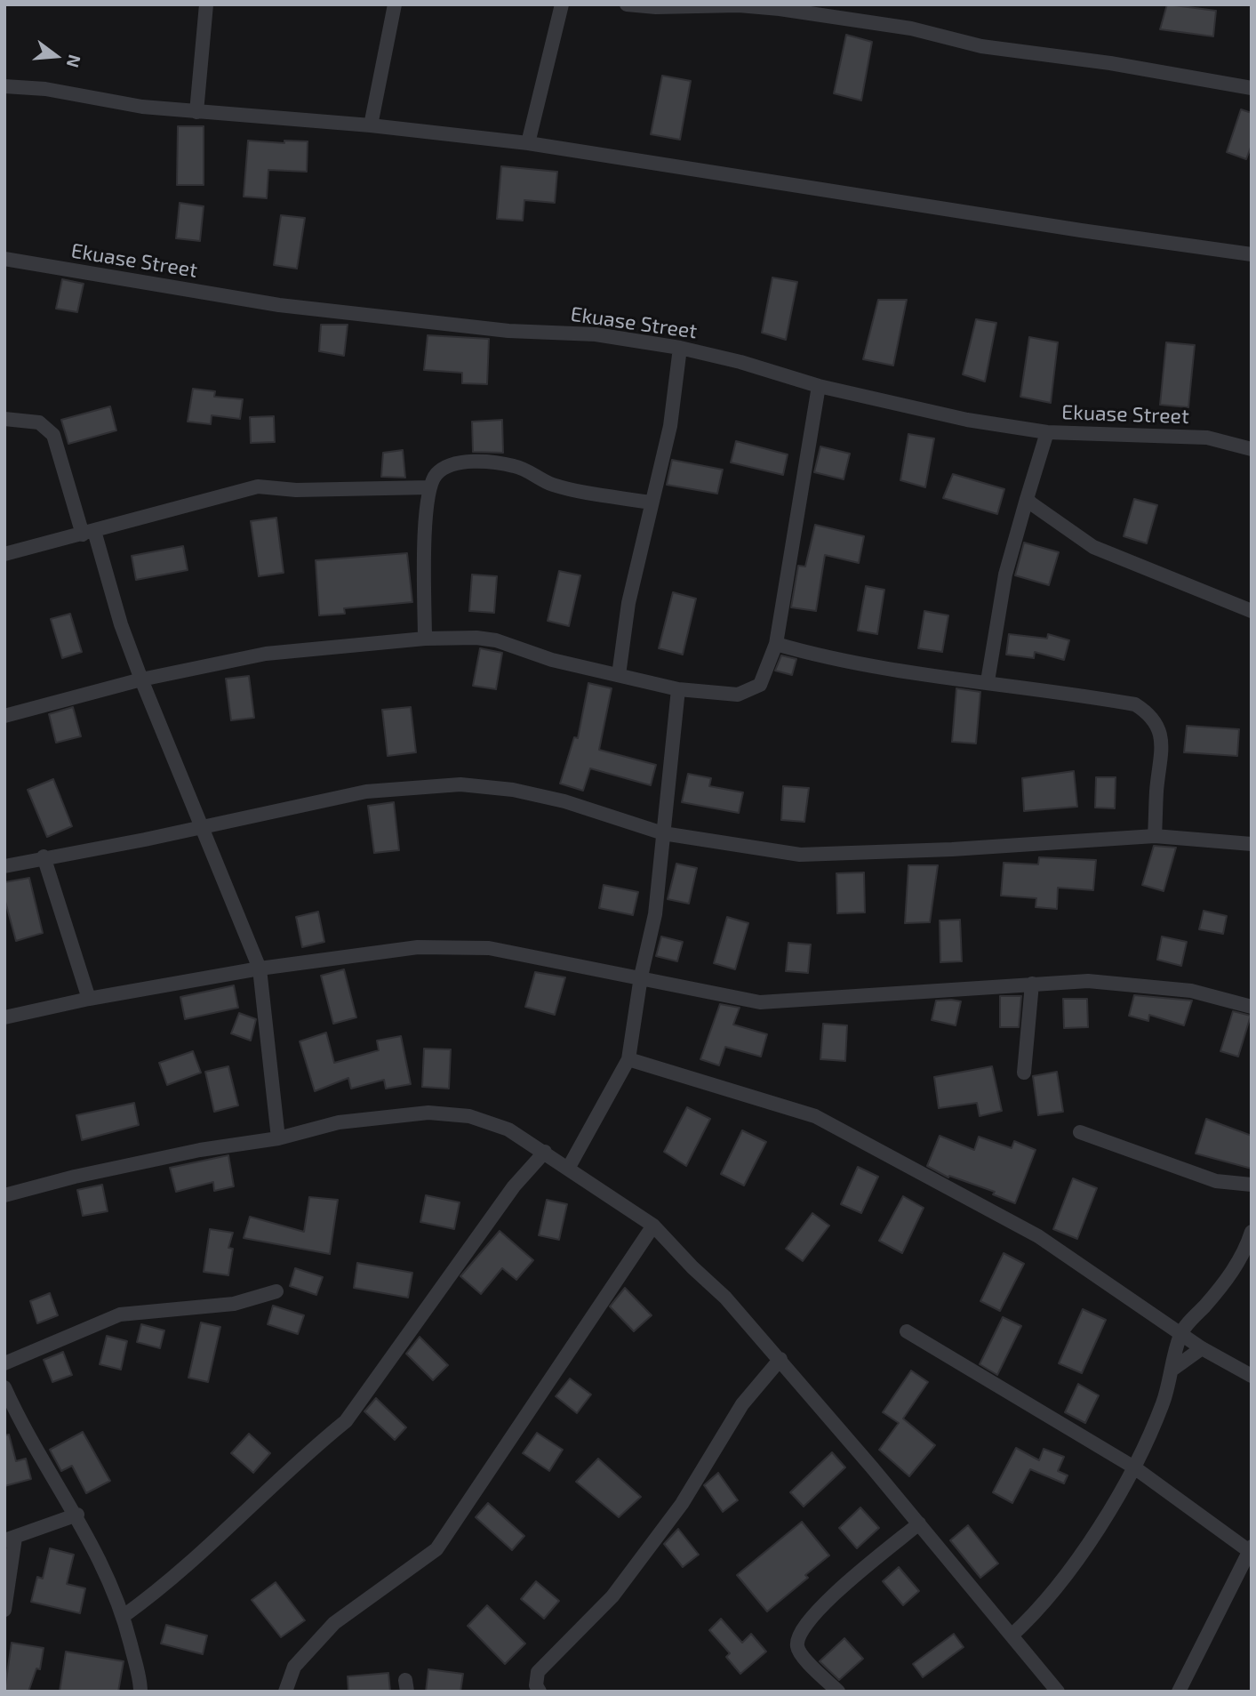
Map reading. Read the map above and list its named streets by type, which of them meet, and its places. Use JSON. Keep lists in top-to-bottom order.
{
  "streets": {
    "street": ["Ekuase Street"]
  },
  "north": "right"
}
